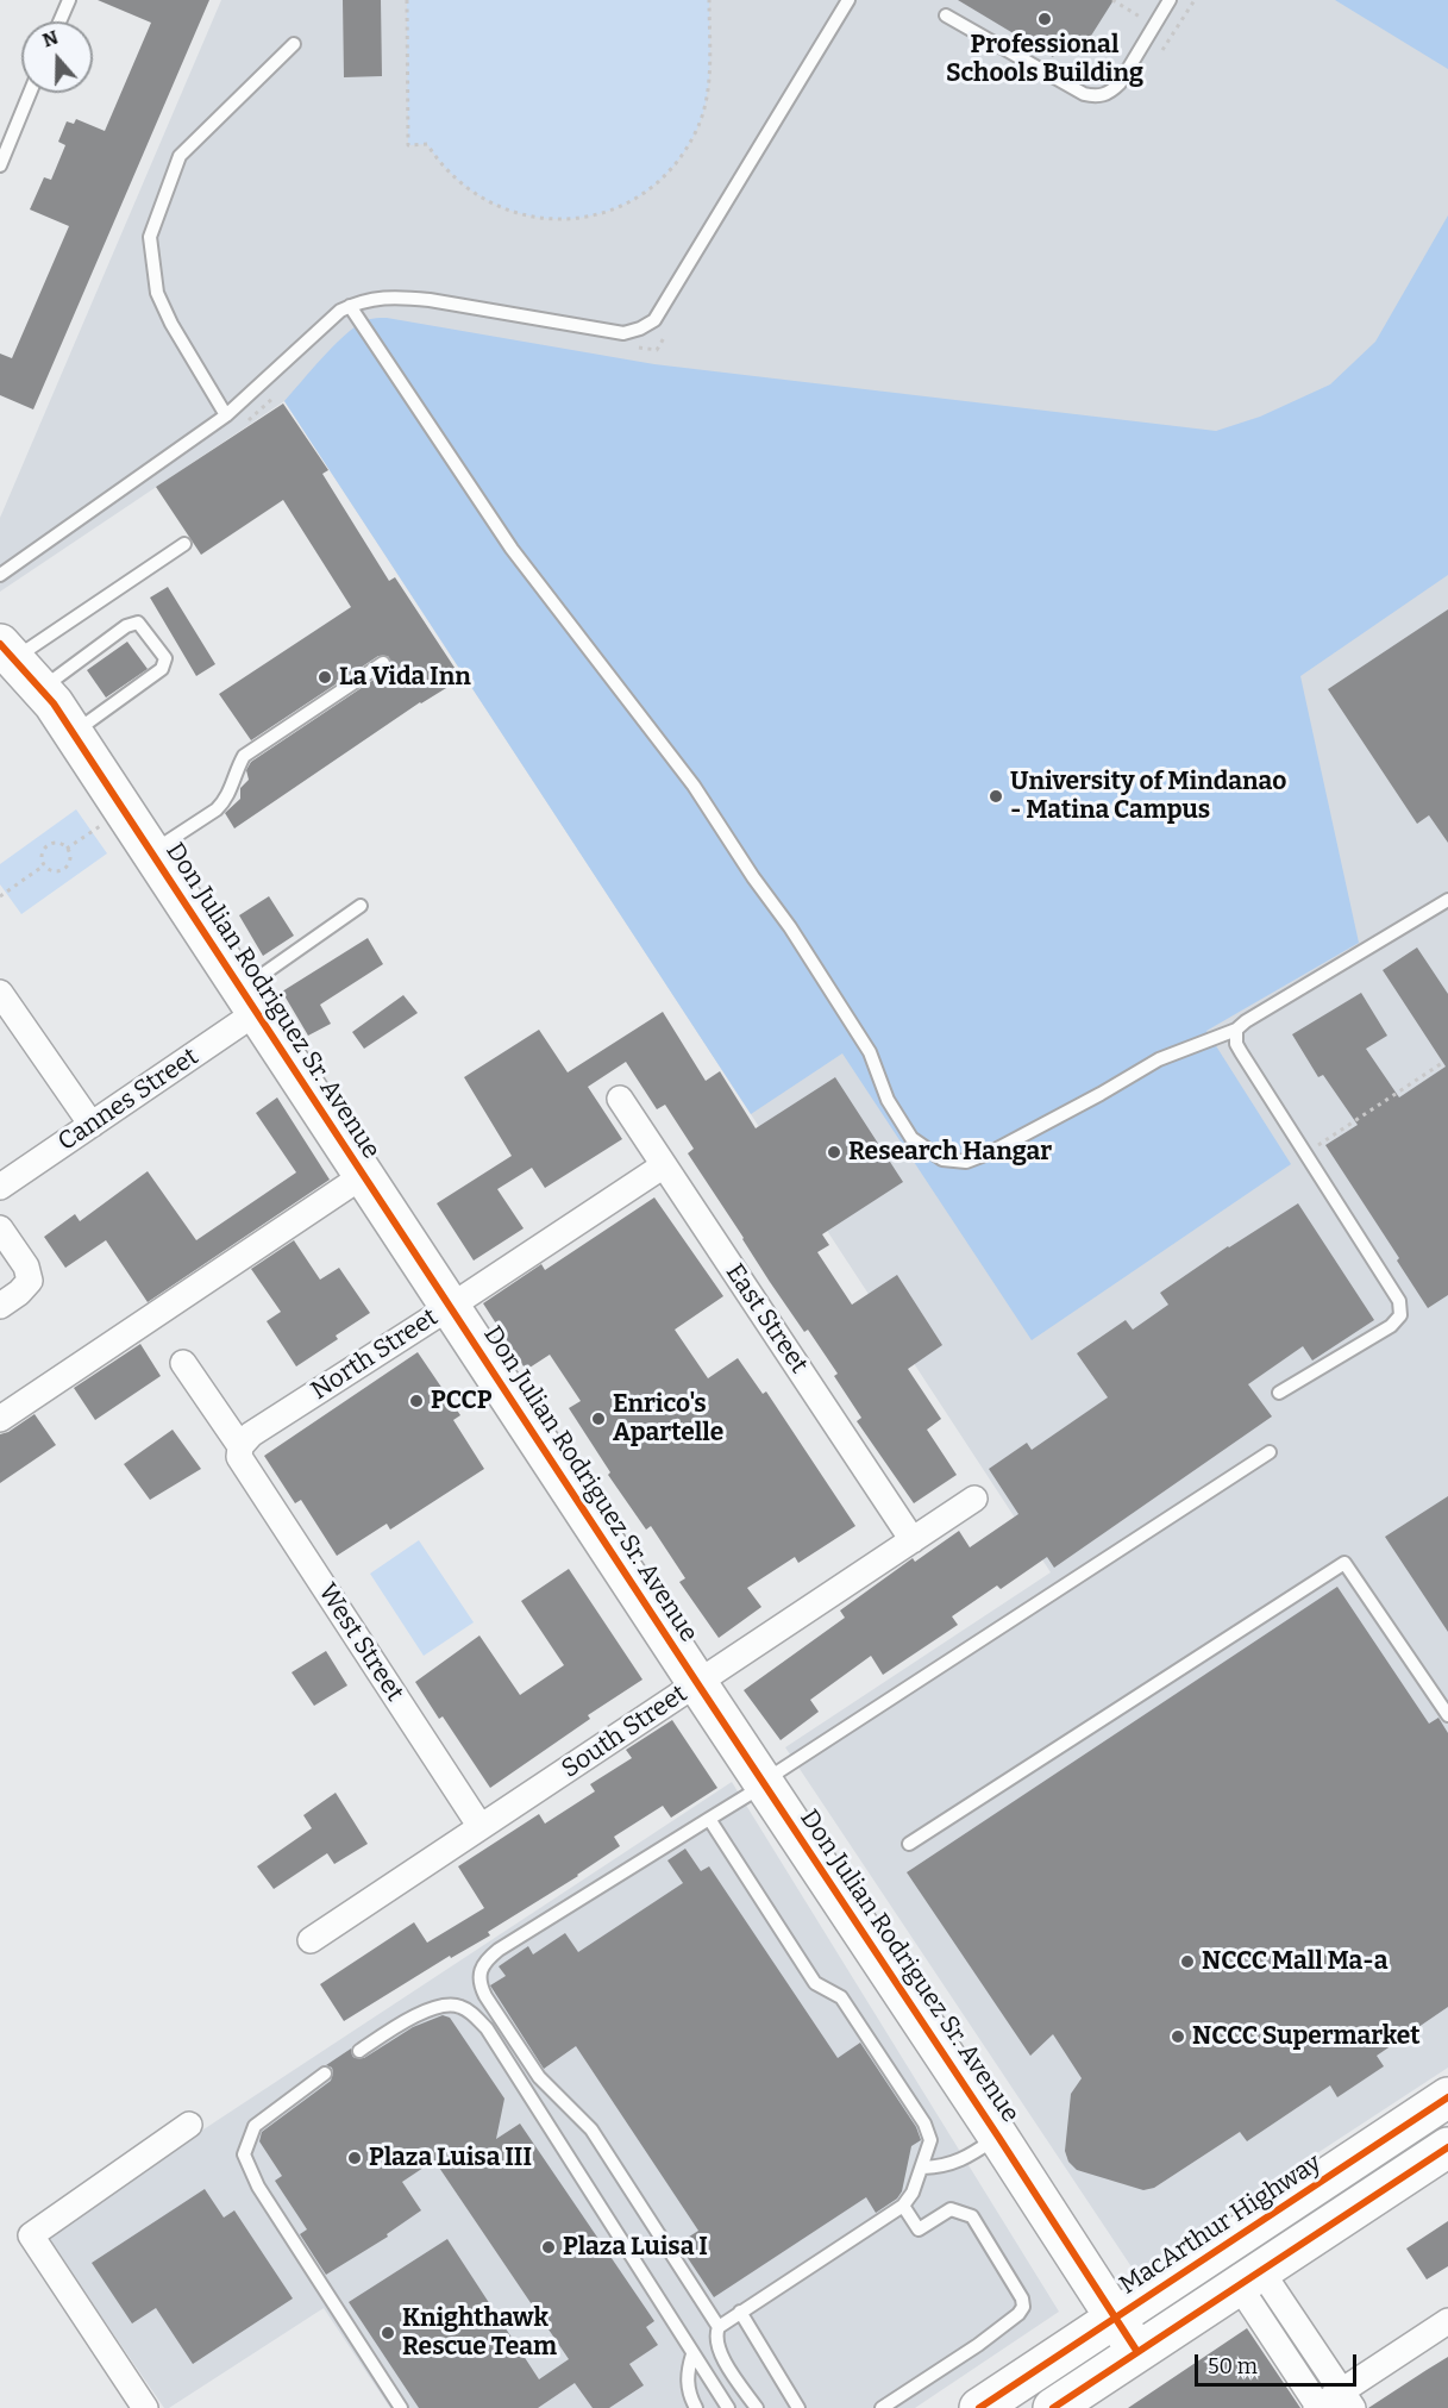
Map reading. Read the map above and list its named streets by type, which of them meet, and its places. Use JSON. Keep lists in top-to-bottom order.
{
  "streets": {
    "main road": ["Don Julian Rodriguez Sr. Avenue", "MacArthur Highway"],
    "street": [
      "Cannes Street",
      "East Street",
      "North Street",
      "West Street",
      "South Street"
    ]
  },
  "crossings": [
    ["Don Julian Rodriguez Sr. Avenue", "Cannes Street"],
    ["Don Julian Rodriguez Sr. Avenue", "North Street"],
    ["Don Julian Rodriguez Sr. Avenue", "South Street"],
    ["Don Julian Rodriguez Sr. Avenue", "MacArthur Highway"],
    ["East Street", "North Street"],
    ["East Street", "South Street"],
    ["North Street", "West Street"],
    ["West Street", "South Street"]
  ],
  "places": [
    "Professional Schools Building",
    "La Vida Inn",
    "University of Mindanao - Matina Campus",
    "Research Hangar",
    "PCCP",
    "Enrico's Apartelle",
    "NCCC Mall Ma-a",
    "NCCC Supermarket",
    "Plaza Luisa III",
    "Plaza Luisa I",
    "Knighthawk Rescue Team"
  ],
  "scale_bar": "50 m",
  "north": "top"
}
